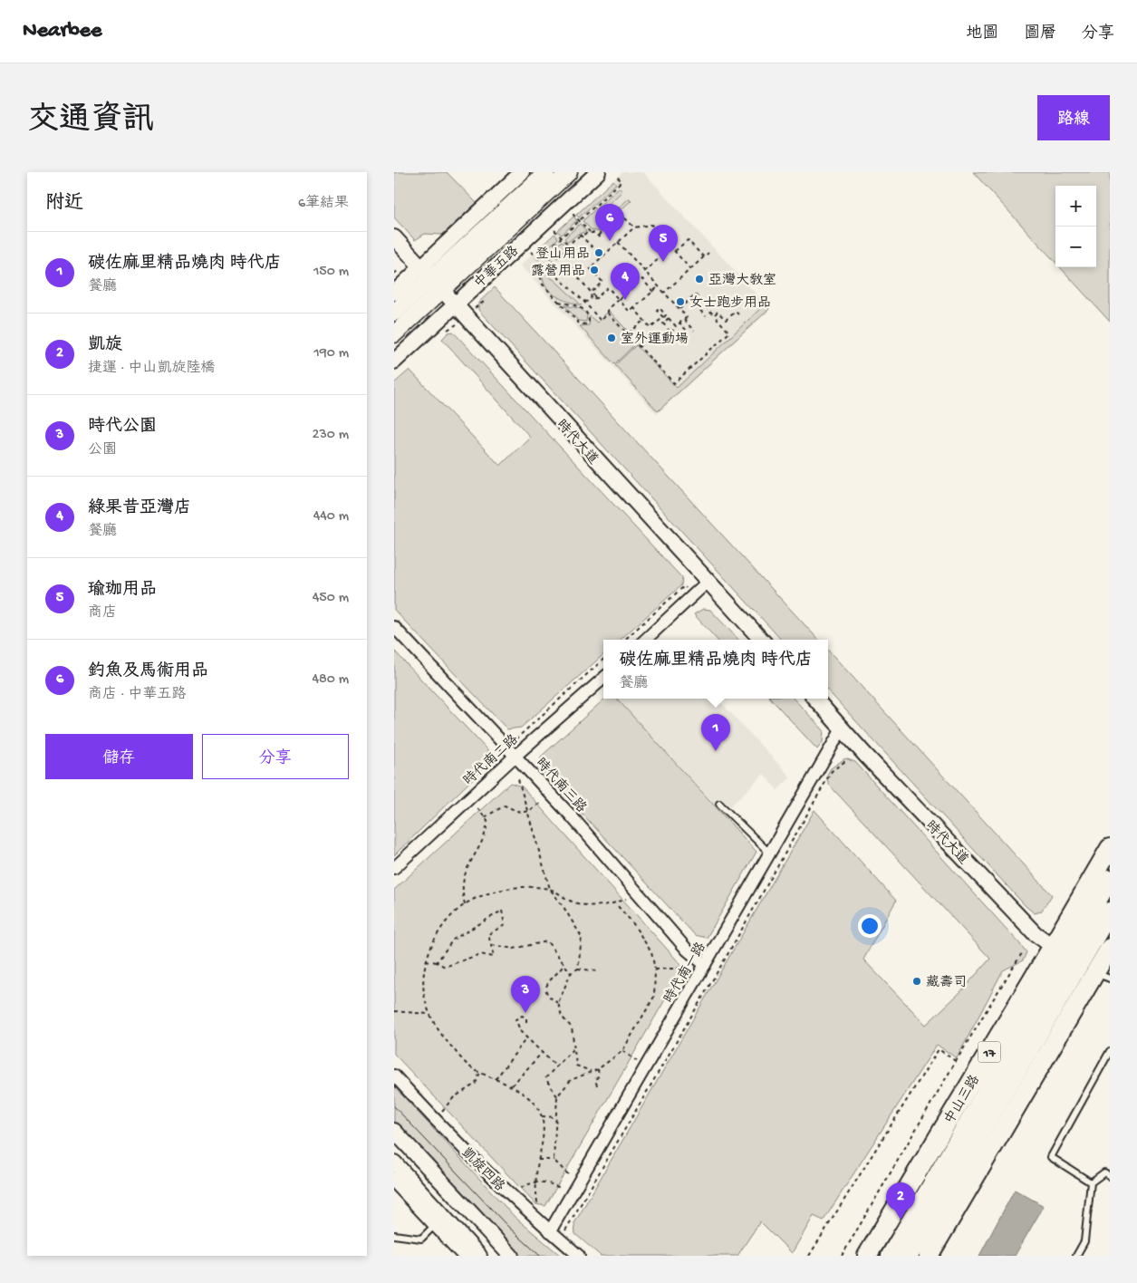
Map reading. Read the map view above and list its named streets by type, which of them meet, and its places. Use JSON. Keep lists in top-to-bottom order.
{
  "streets": {
    "main road": ["中華五路", "17", "中山三路"],
    "street": [
      "時代大道",
      "時代南二路",
      "時代南三路",
      "時代南一路",
      "凱旋四路"
    ]
  },
  "crossings": [
    ["中華五路", "時代大道"],
    ["時代大道", "時代南一路"],
    ["時代大道", "中山三路"],
    ["時代南二路", "時代南三路"],
    ["時代南三路", "時代南一路"],
    ["時代南一路", "凱旋四路"],
    ["17", "中山三路"]
  ],
  "places": [
    "登山用品",
    "露營用品",
    "亞灣大教室",
    "女士跑步用品",
    "室外運動場",
    "藏壽司"
  ],
  "page": {
    "header": "Nearbee",
    "nav": ["地圖", "圖層", "分享"],
    "title": "交通資訊",
    "buttons": [
      "路線",
      ["儲存", "分享"]
    ],
    "heading": ["附近", "6筆結果"],
    "map_buttons": ["+", "−"],
    "pins": [
      "6",
      "5",
      "4",
      "1",
      "3",
      "2"
    ],
    "list": [
      {
        "mark": "1",
        "name": "碳佐麻里精品燒肉 時代店",
        "note": "餐廳",
        "value": "150 m"
      },
      {
        "mark": "2",
        "name": "凱旋",
        "note": "捷運 · 中山凱旋陸橋",
        "value": "190 m"
      },
      {
        "mark": "3",
        "name": "時代公園",
        "note": "公園",
        "value": "230 m"
      },
      {
        "mark": "4",
        "name": "綠果昔亞灣店",
        "note": "餐廳",
        "value": "440 m"
      },
      {
        "mark": "5",
        "name": "瑜珈用品",
        "note": "商店",
        "value": "450 m"
      },
      {
        "mark": "6",
        "name": "釣魚及馬術用品",
        "note": "商店 · 中華五路",
        "value": "480 m"
      }
    ],
    "popup": ["碳佐麻里精品燒肉 時代店", "餐廳"]
  }
}
